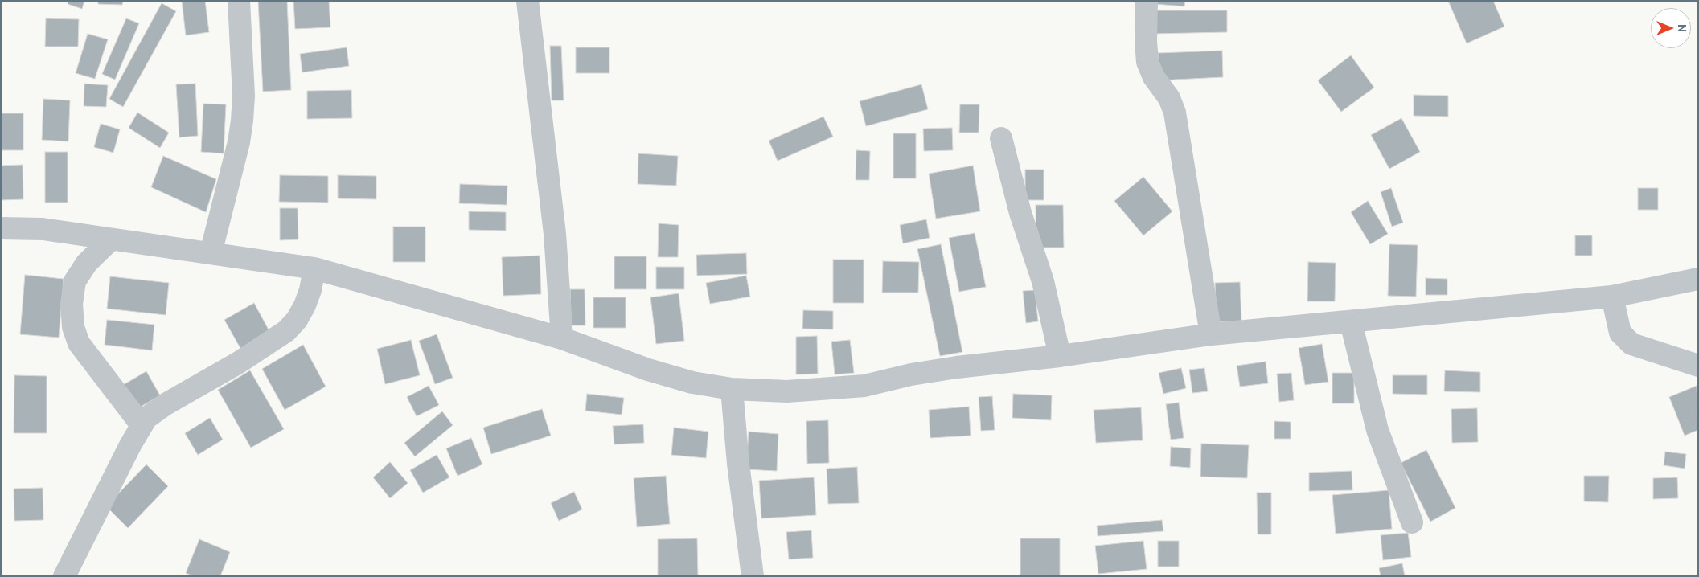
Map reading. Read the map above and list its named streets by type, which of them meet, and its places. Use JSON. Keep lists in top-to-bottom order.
{
  "north": "right"
}
